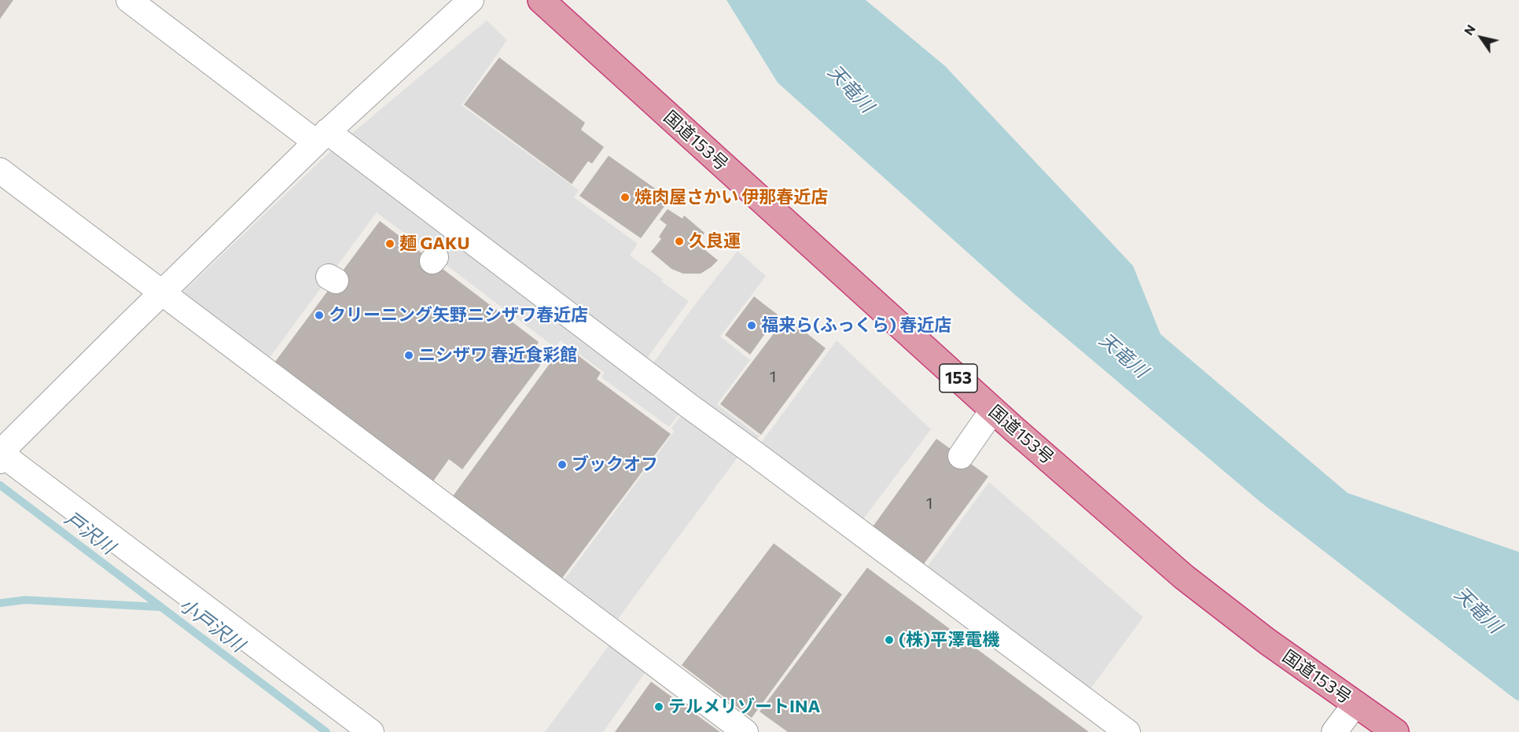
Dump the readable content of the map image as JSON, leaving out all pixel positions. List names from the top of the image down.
{
  "streets": {
    "highway": ["国道153号", "153"]
  },
  "water": ["天竜川", "戸沢川", "小戸沢川"],
  "places": [
    "焼肉屋さかい 伊那春近店",
    "久良運",
    "麺 GAKU",
    "クリーニング矢野ニシザワ春近店",
    "福来ら(ふっくら) 春近店",
    "ニシザワ 春近食彩館",
    "ブックオフ",
    "(株)平澤電機",
    "テルメリゾートINA"
  ],
  "house_numbers": ["1", "1"],
  "north": "top left"
}
